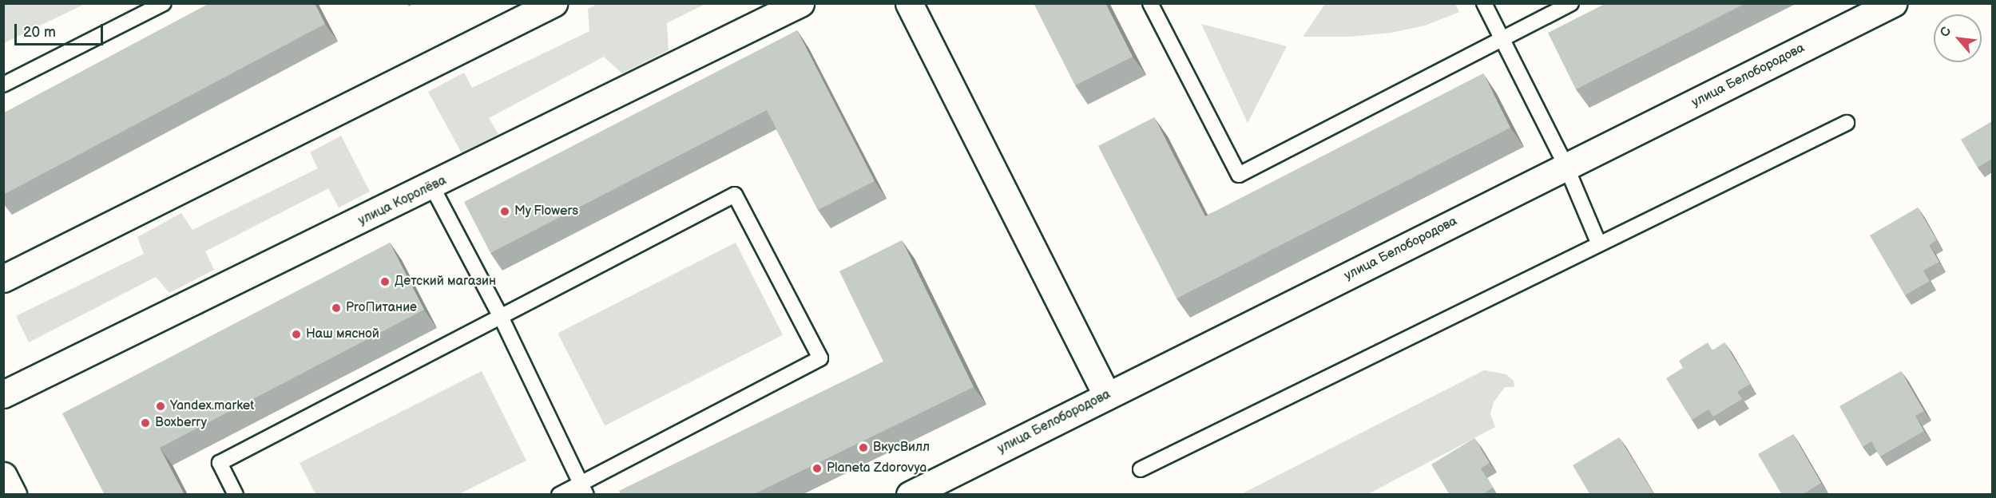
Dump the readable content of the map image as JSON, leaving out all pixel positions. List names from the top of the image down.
{
  "streets": {
    "street": ["улица Белобородова", "улица Королёва"]
  },
  "places": [
    "My Flowers",
    "Детский магазин",
    "ProПитание",
    "Наш мясной",
    "Yandex.market",
    "Boxberry",
    "ВкусВилл",
    "Planeta Zdorovya"
  ],
  "scale_bar": "20 m",
  "north": "top left"
}
